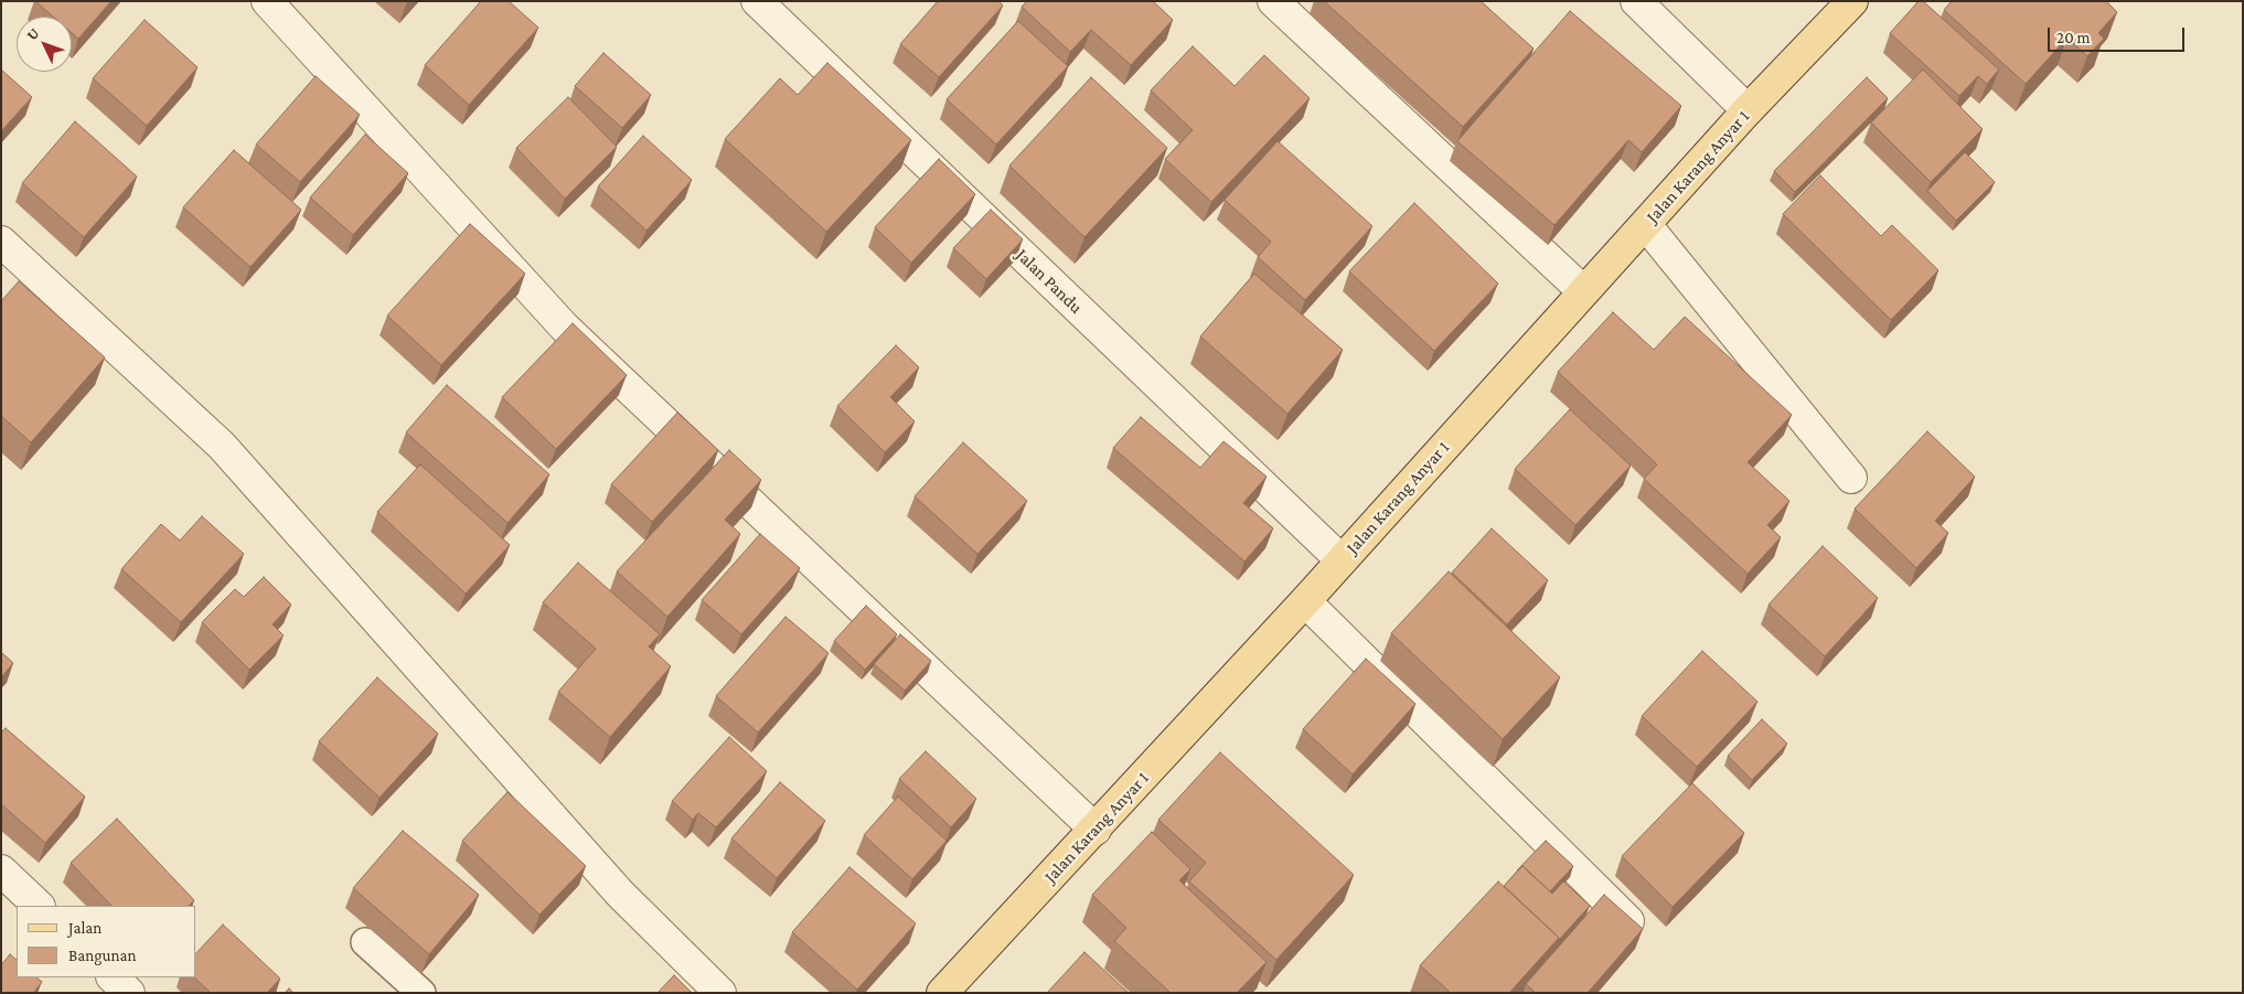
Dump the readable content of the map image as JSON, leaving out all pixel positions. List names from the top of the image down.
{
  "streets": {
    "main road": ["Jalan Karang Anyar 1"],
    "street": ["Jalan Pandu"]
  },
  "crossings": [
    ["Jalan Karang Anyar 1", "Jalan Pandu"]
  ],
  "legend": ["Jalan", "Bangunan"],
  "scale_bar": "20 m",
  "north": "top left"
}
